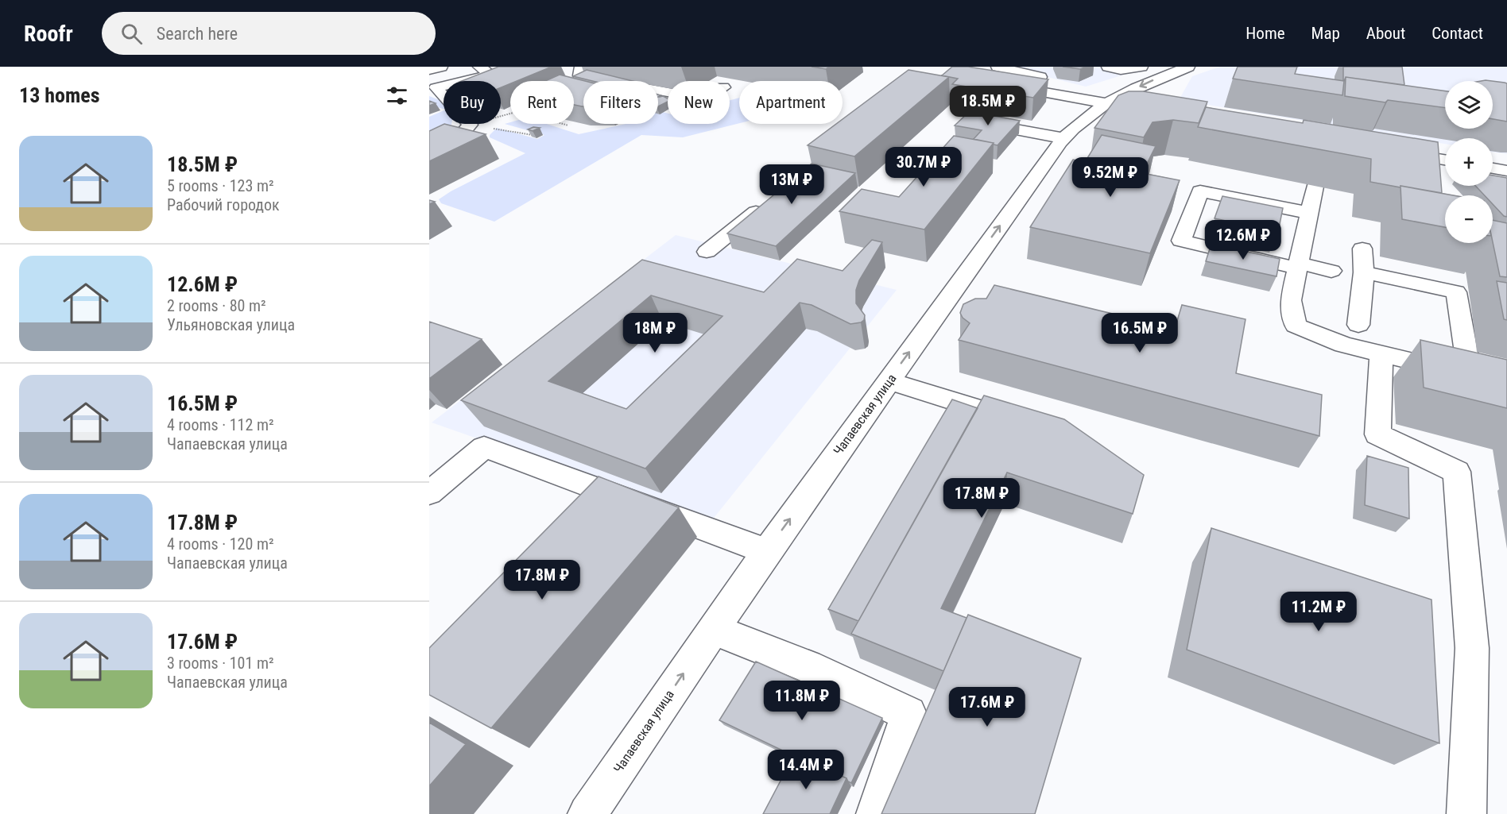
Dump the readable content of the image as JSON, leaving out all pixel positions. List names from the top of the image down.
{
  "streets": {
    "street": ["Чапаевская улица"]
  },
  "one_way": ["Чапаевская улица"],
  "page": {
    "header": "Roofr",
    "search": "Search here",
    "nav": [
      "Home",
      "Map",
      "About",
      "Contact"
    ],
    "heading": "13 homes",
    "map_buttons": ["+", "−"],
    "chip": [
      "Buy",
      "Rent",
      "Filters",
      "New",
      "Apartment"
    ],
    "price": [
      "18.5M ₽",
      "30.7M ₽",
      "9.52M ₽",
      "13M ₽",
      "12.6M ₽",
      "18M ₽",
      "16.5M ₽",
      "17.8M ₽",
      "17.8M ₽",
      "11.2M ₽",
      "11.8M ₽",
      "17.6M ₽",
      "14.4M ₽"
    ],
    "list": [
      {
        "name": "18.5M ₽",
        "note": "5 rooms · 123 m² · Рабочий городок"
      },
      {
        "name": "12.6M ₽",
        "note": "2 rooms · 80 m² · Ульяновская улица"
      },
      {
        "name": "16.5M ₽",
        "note": "4 rooms · 112 m² · Чапаевская улица"
      },
      {
        "name": "17.8M ₽",
        "note": "4 rooms · 120 m² · Чапаевская улица"
      },
      {
        "name": "17.6M ₽",
        "note": "3 rooms · 101 m² · Чапаевская улица"
      }
    ]
  }
}
